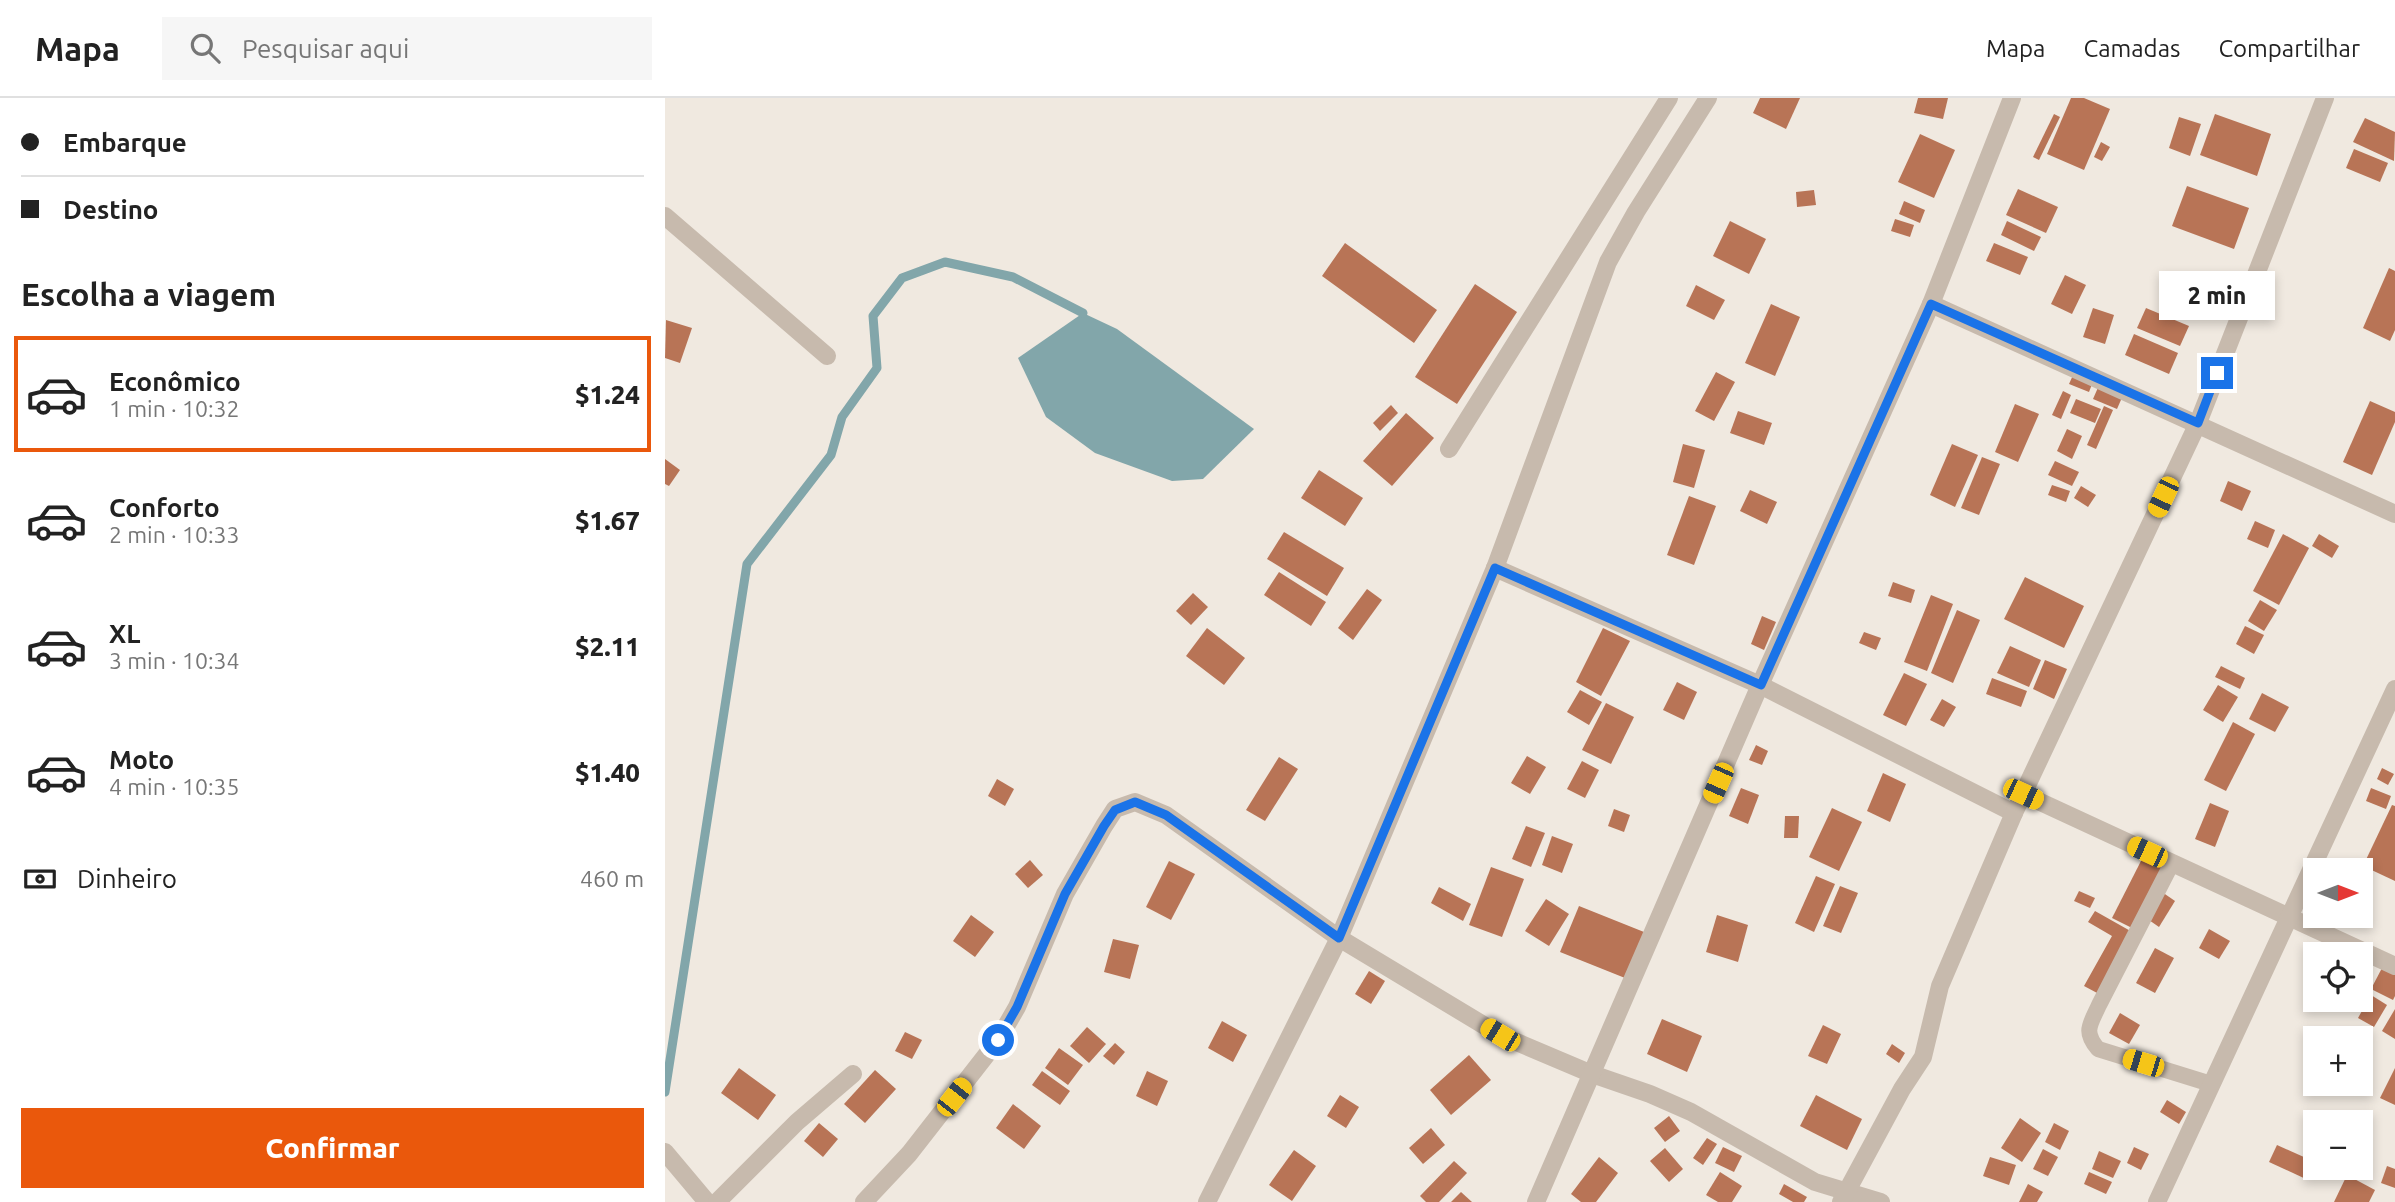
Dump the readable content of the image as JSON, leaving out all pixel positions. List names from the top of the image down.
{
  "north": "right",
  "page": {
    "header": "Mapa",
    "search": "Pesquisar aqui",
    "nav": ["Mapa", "Camadas", "Compartilhar"],
    "banner": ["Embarque", "Destino"],
    "heading": "Escolha a viagem",
    "bubble": "2 min",
    "list": [
      {
        "name": "Econômico",
        "note": "1 min · 10:32",
        "value": "$1.24"
      },
      {
        "name": "Conforto",
        "note": "2 min · 10:33",
        "value": "$1.67"
      },
      {
        "name": "XL",
        "note": "3 min · 10:34",
        "value": "$2.11"
      },
      {
        "name": "Moto",
        "note": "4 min · 10:35",
        "value": "$1.40"
      }
    ],
    "pay": ["Dinheiro", "460 m"],
    "map_buttons": ["+", "−"],
    "buttons": "Confirmar"
  }
}
